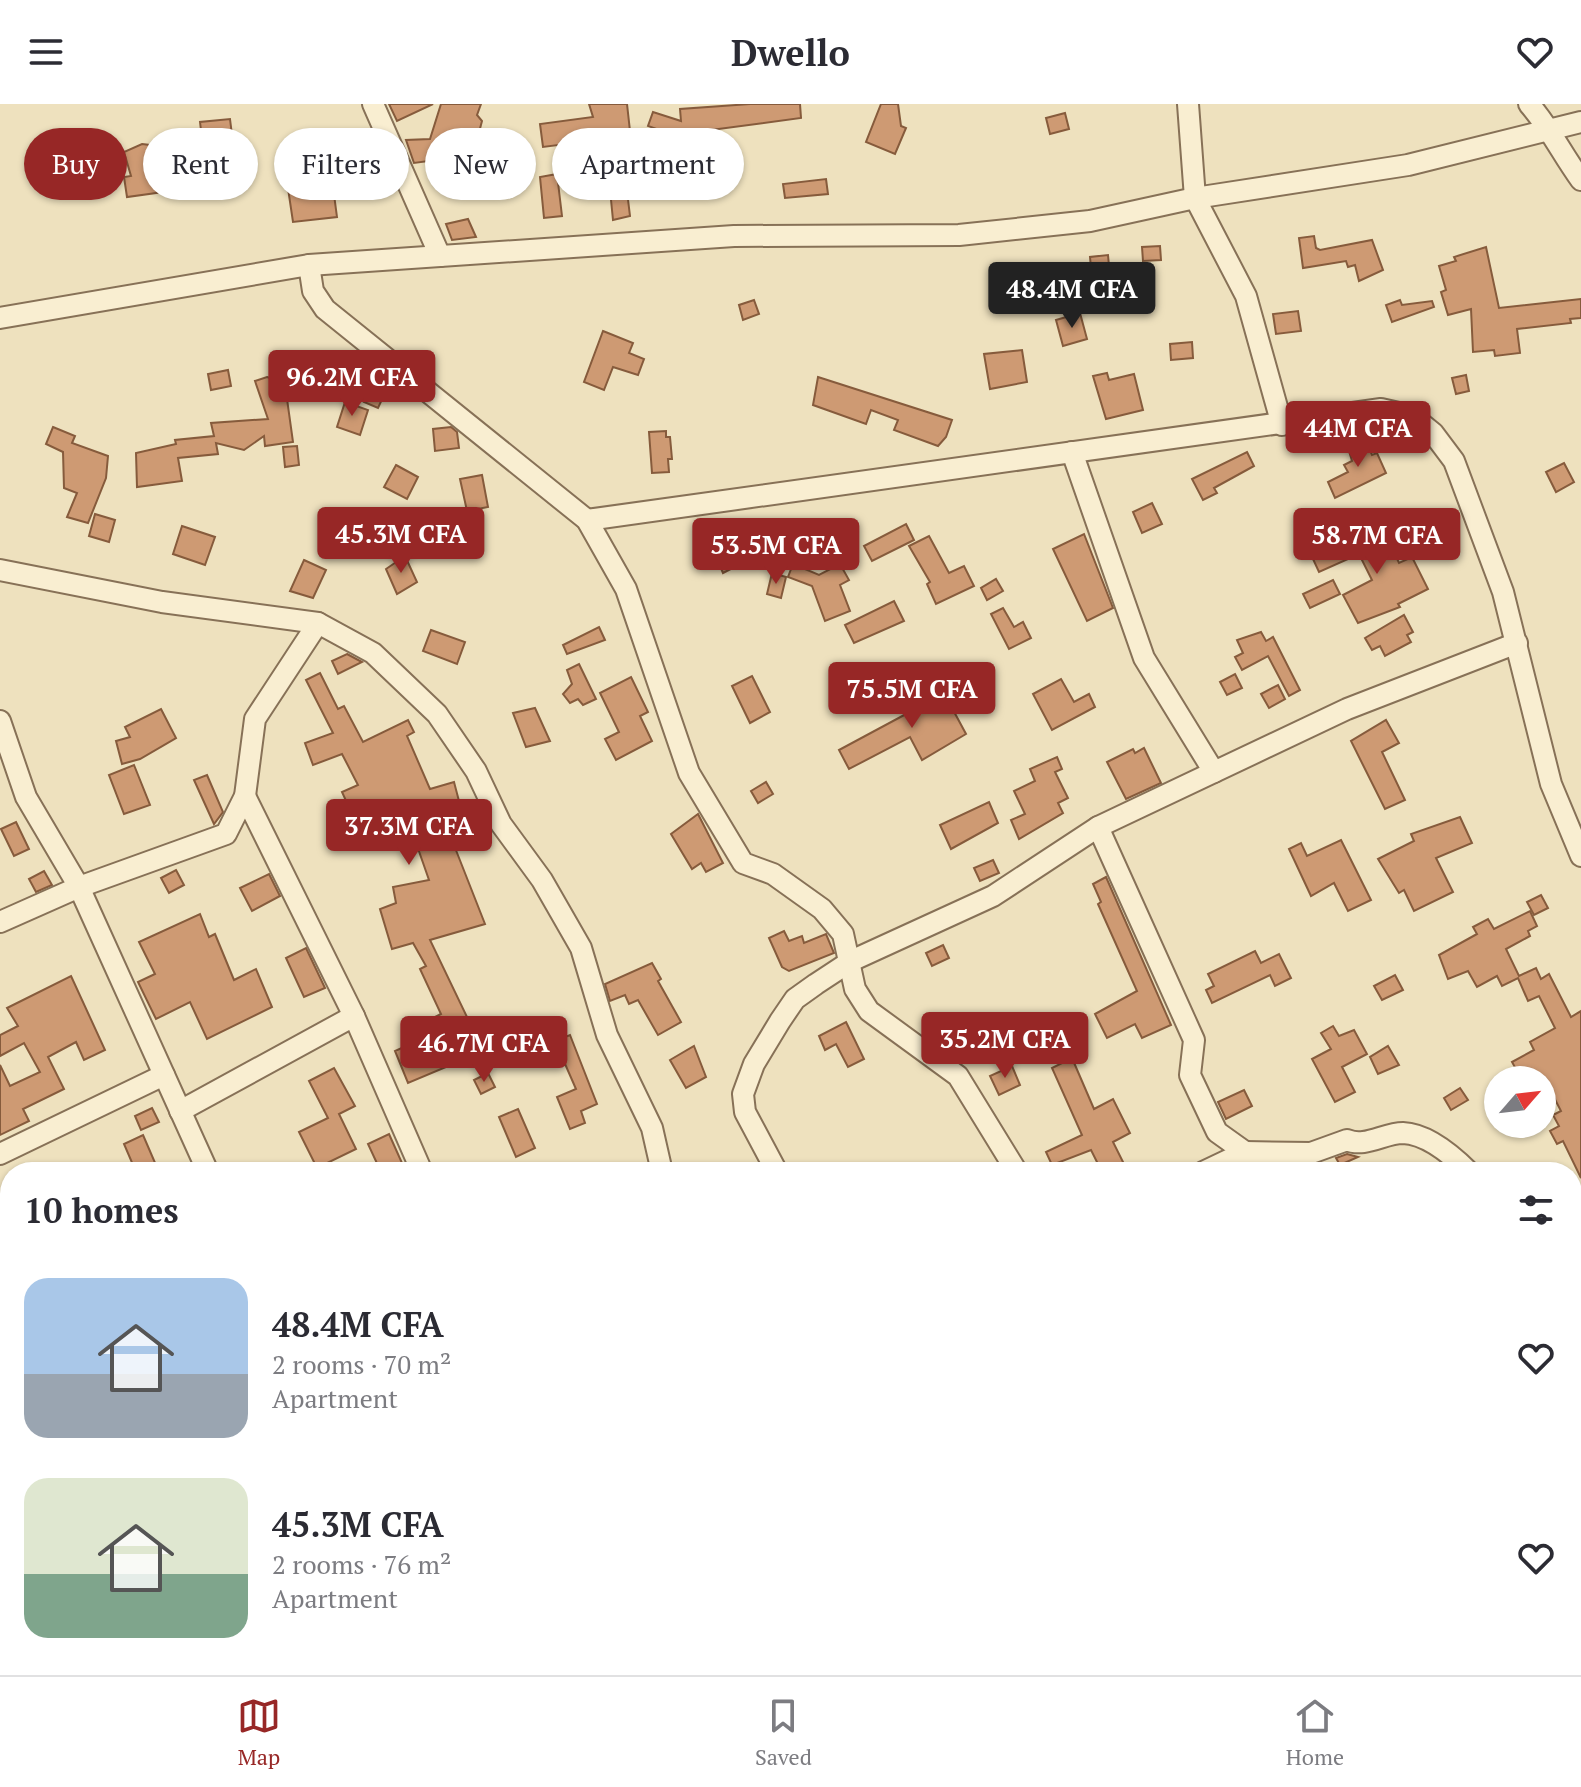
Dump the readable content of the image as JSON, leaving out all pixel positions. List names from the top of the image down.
{
  "north": "top right",
  "page": {
    "header": "Dwello",
    "chip": [
      "Buy",
      "Rent",
      "Filters",
      "New",
      "Apartment"
    ],
    "price": [
      "48.4M CFA",
      "96.2M CFA",
      "44M CFA",
      "45.3M CFA",
      "58.7M CFA",
      "53.5M CFA",
      "75.5M CFA",
      "37.3M CFA",
      "35.2M CFA",
      "46.7M CFA"
    ],
    "heading": "10 homes",
    "list": [
      {
        "name": "48.4M CFA",
        "note": "2 rooms · 70 m² · Apartment"
      },
      {
        "name": "45.3M CFA",
        "note": "2 rooms · 76 m² · Apartment"
      }
    ],
    "tabs": ["Map", "Saved", "Home"]
  }
}
